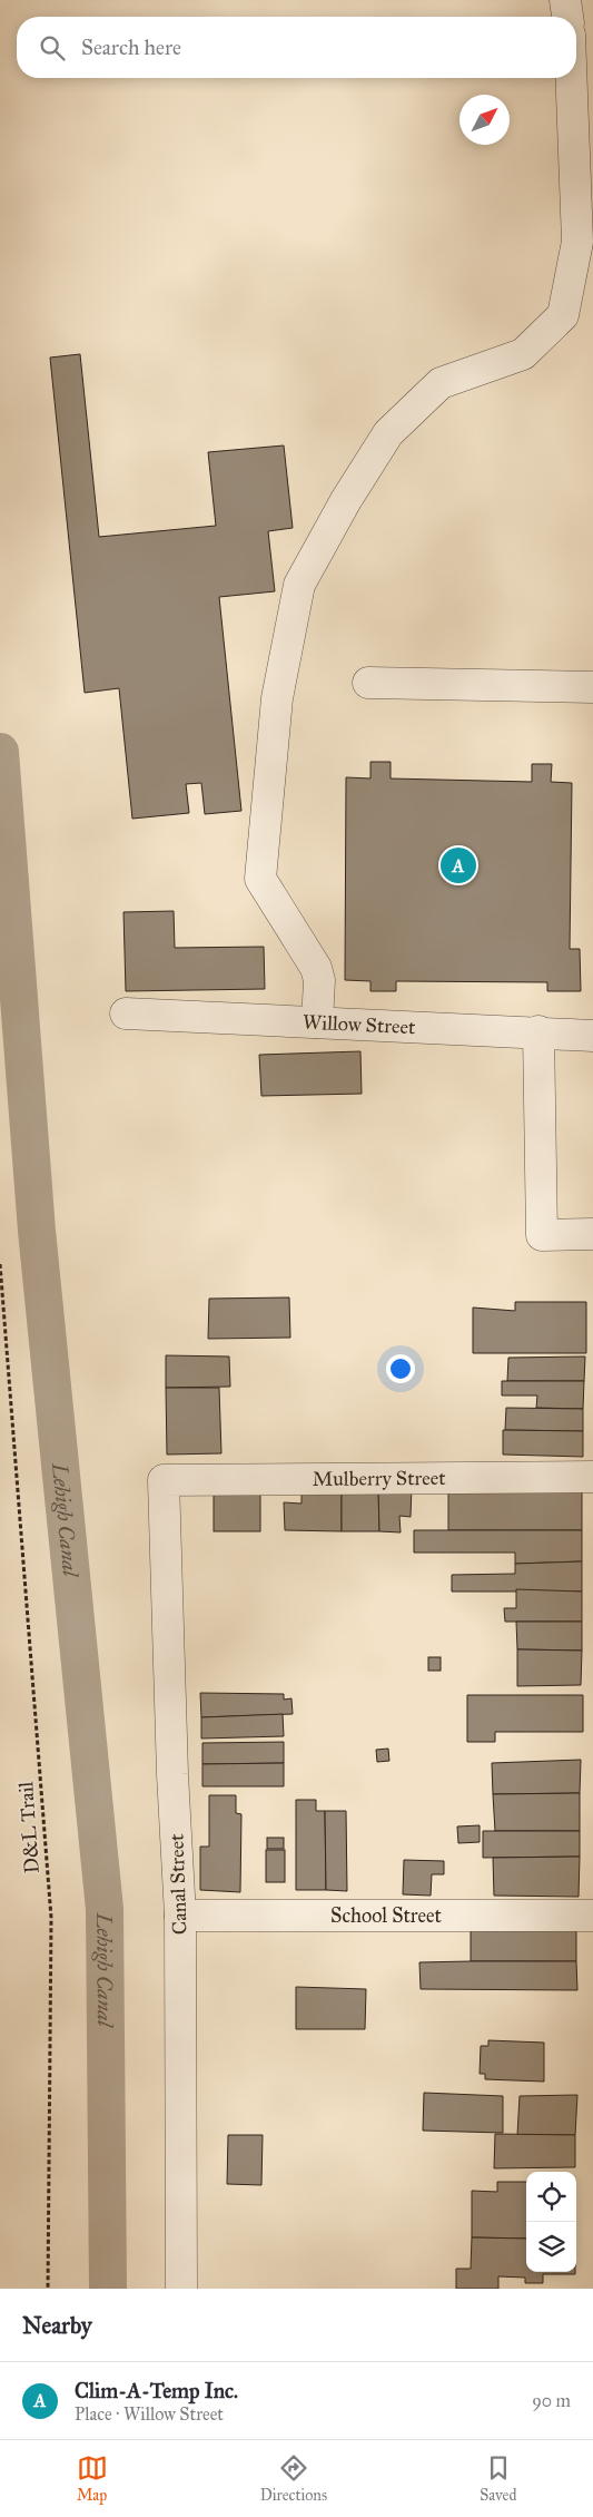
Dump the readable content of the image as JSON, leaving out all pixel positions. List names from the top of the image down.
{
  "streets": {
    "street": [
      "Willow Street",
      "Mulberry Street",
      "Canal Street",
      "School Street"
    ],
    "path": ["D&L Trail"]
  },
  "crossings": [
    ["Mulberry Street", "Canal Street"],
    ["Canal Street", "School Street"]
  ],
  "water": ["Lehigh Canal"],
  "north": "top right",
  "page": {
    "search": "Search here",
    "pins": "A",
    "heading": "Nearby",
    "list": [
      {
        "mark": "A",
        "name": "Clim-A-Temp Inc.",
        "note": "Place · Willow Street",
        "value": "90 m"
      }
    ],
    "nav": ["Map", "Directions", "Saved"]
  }
}
